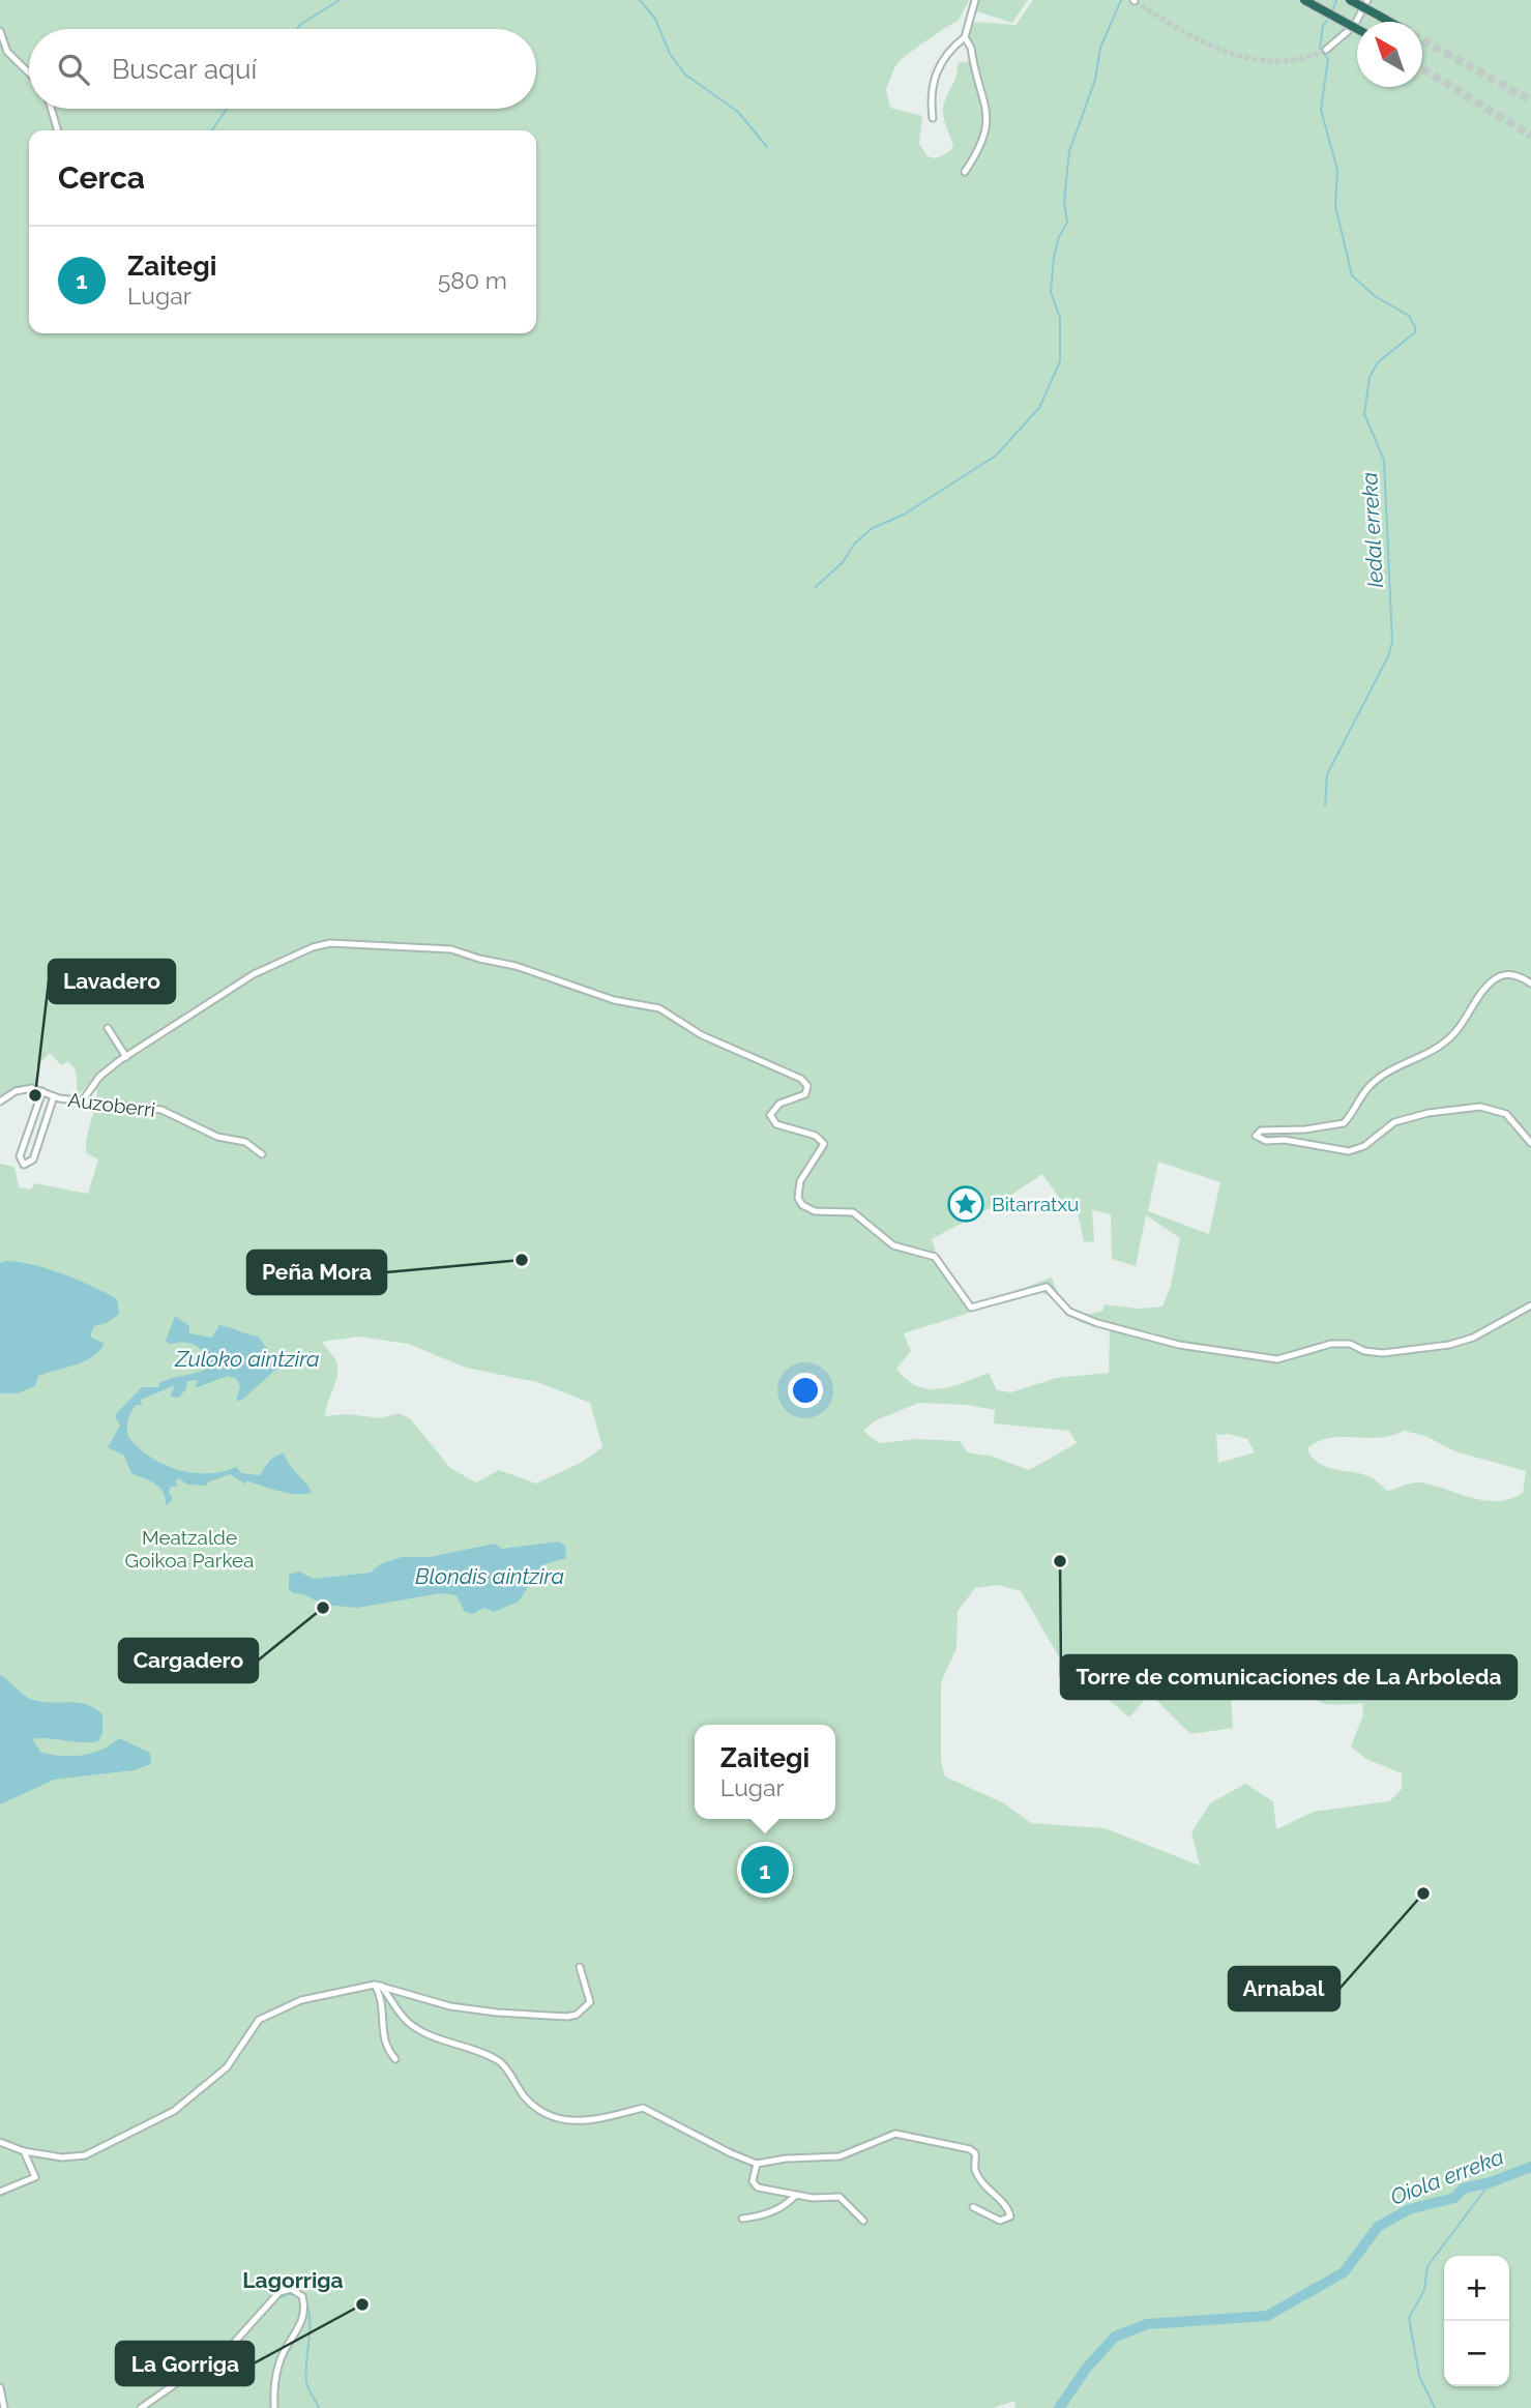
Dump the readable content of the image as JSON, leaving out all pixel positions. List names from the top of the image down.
{
  "streets": {
    "street": ["Auzoberri"]
  },
  "districts": ["Lagorriga"],
  "water": [
    "Iedal erreka",
    "Zuloko aintzira",
    "Blondis aintzira",
    "Oiola erreka"
  ],
  "parks": ["Meatzalde Goikoa Parkea"],
  "places": {
    "other": [
      "Lavadero",
      "Peña Mora",
      "Torre de comunicaciones de La Arboleda",
      "Cargadero",
      "Arnabal",
      "La Gorriga"
    ],
    "place": ["Bitarratxu"]
  },
  "north": "top left",
  "page": {
    "search": "Buscar aquí",
    "heading": "Cerca",
    "list": [
      {
        "mark": "1",
        "name": "Zaitegi",
        "note": "Lugar",
        "value": "580 m"
      }
    ],
    "popup": ["Zaitegi", "Lugar"],
    "pins": "1",
    "map_buttons": ["+", "−"]
  }
}
